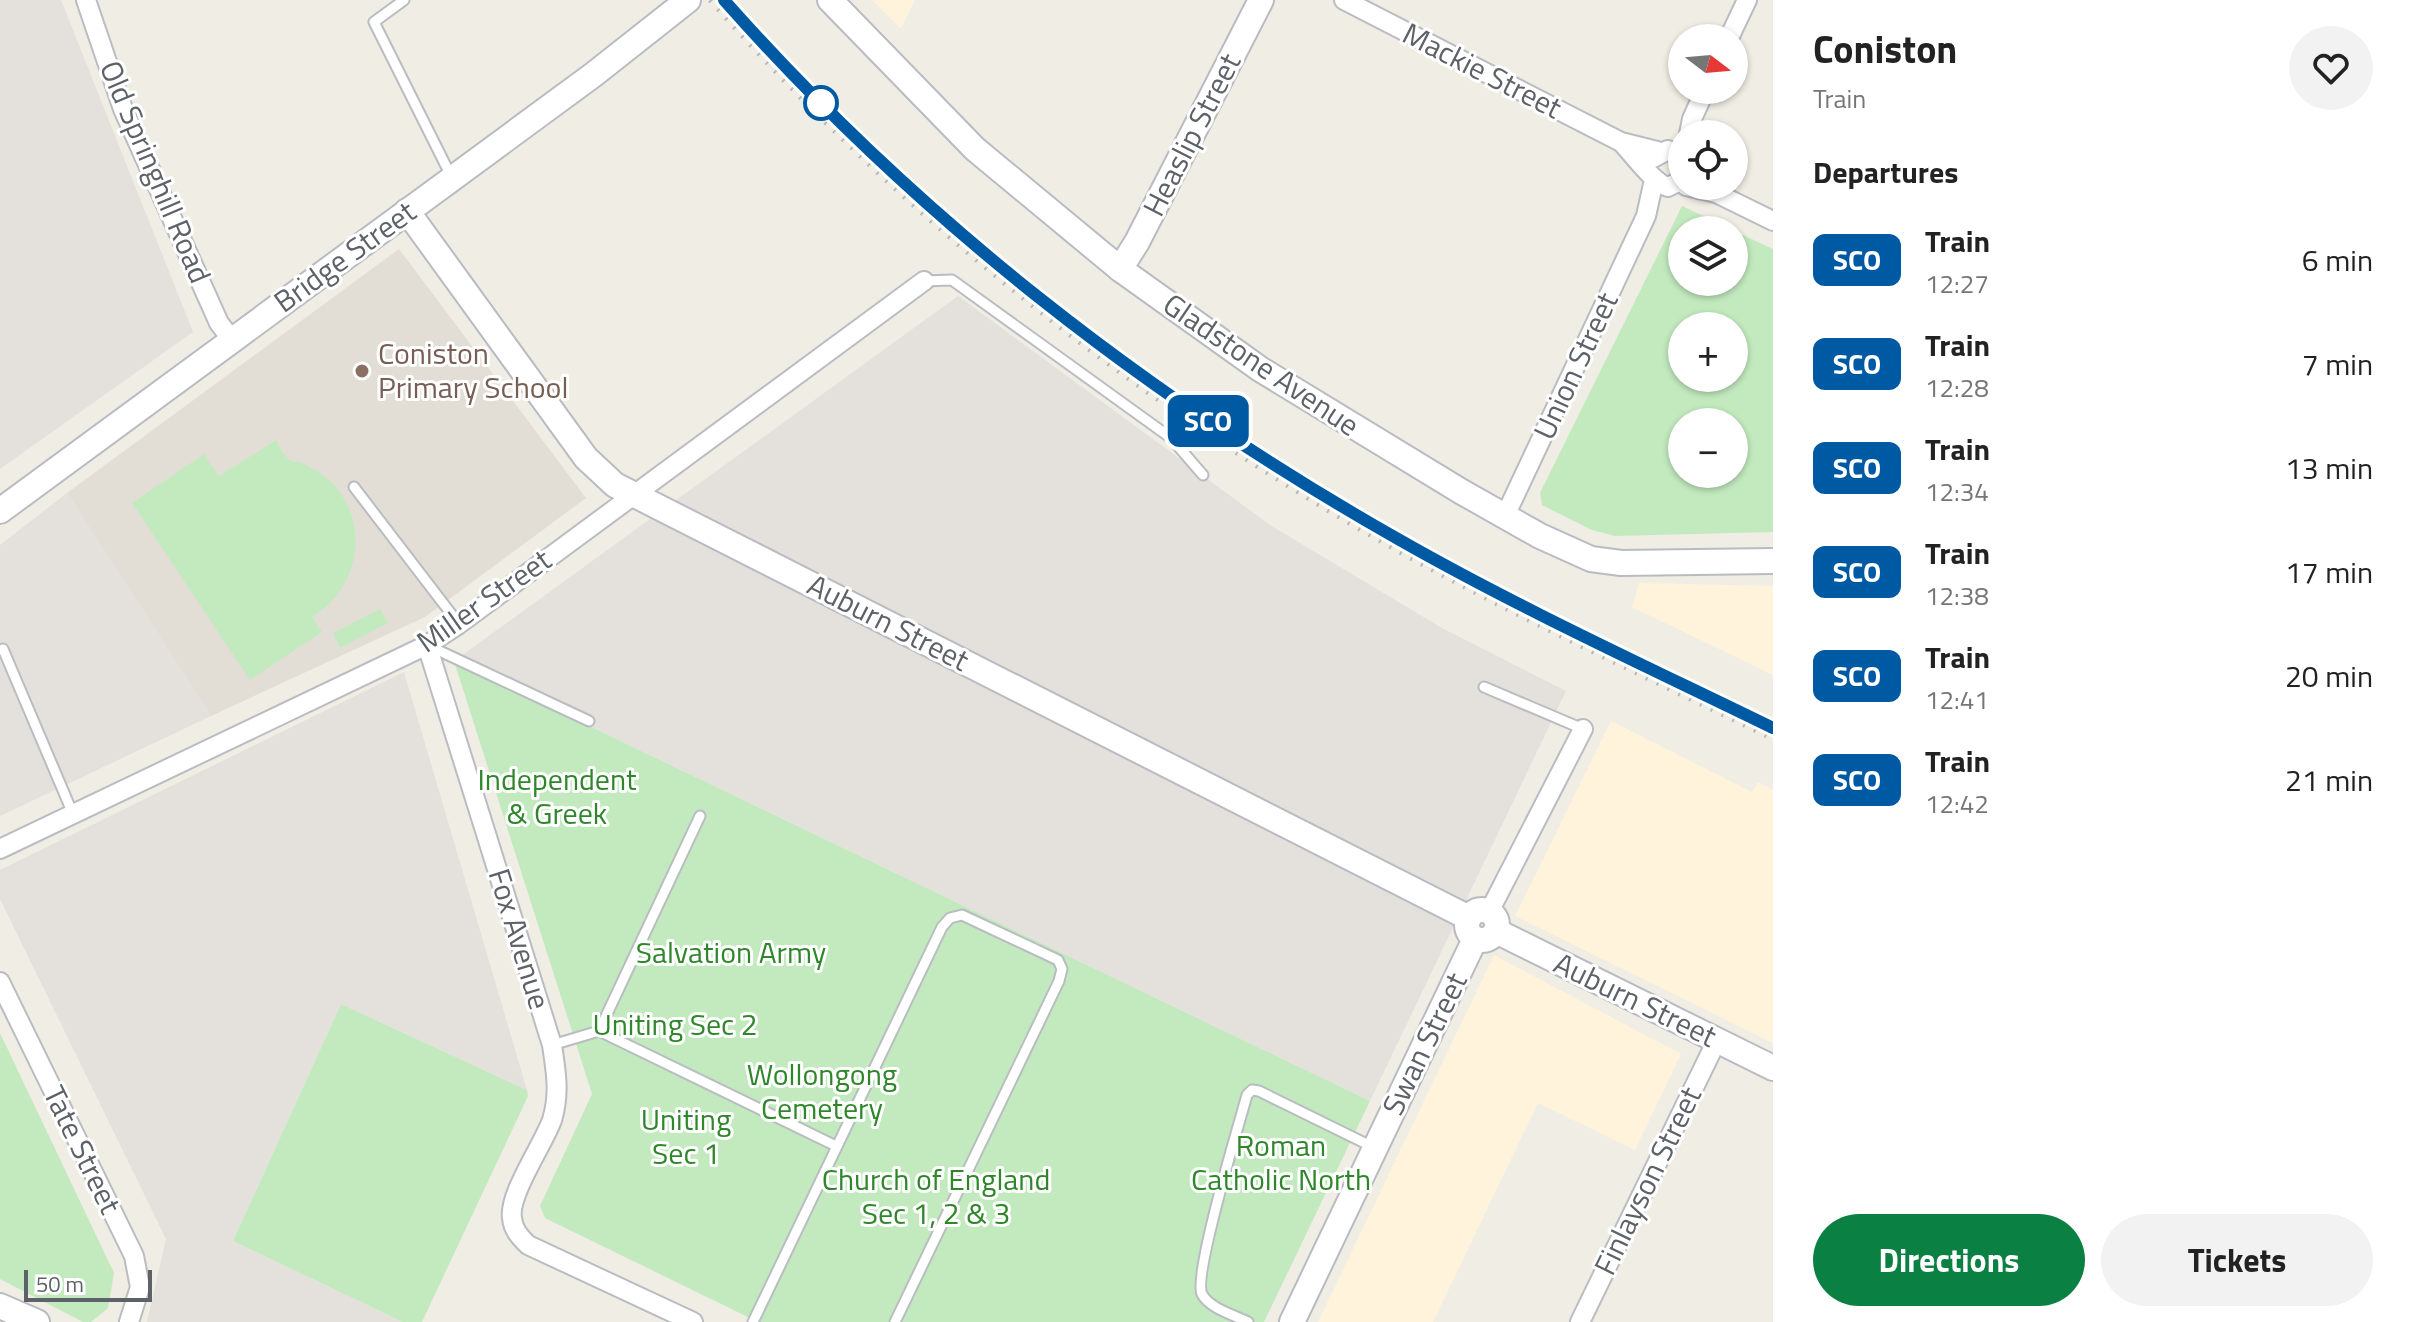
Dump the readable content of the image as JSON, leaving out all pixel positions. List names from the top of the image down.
{
  "streets": {
    "street": [
      "Mackie Street",
      "Heaslip Street",
      "Old Springhill Road",
      "Bridge Street",
      "Gladstone Avenue",
      "Union Street",
      "Miller Street",
      "Auburn Street",
      "Fox Avenue",
      "Swan Street",
      "Tate Street",
      "Finlayson Street"
    ]
  },
  "crossings": [
    ["Heaslip Street", "Gladstone Avenue"],
    ["Old Springhill Road", "Bridge Street"],
    ["Bridge Street", "Auburn Street"],
    ["Gladstone Avenue", "Union Street"],
    ["Miller Street", "Auburn Street"],
    ["Miller Street", "Fox Avenue"],
    ["Auburn Street", "Swan Street"],
    ["Auburn Street", "Finlayson Street"]
  ],
  "parks": [
    "Independent & Greek",
    "Salvation Army",
    "Uniting Sec 2",
    "Wollongong Cemetery",
    "Uniting Sec 1",
    "Roman Catholic North",
    "Church of England Sec 1, 2 & 3"
  ],
  "places": ["Coniston Primary School"],
  "scale_bar": "50 m",
  "north": "right",
  "page": {
    "on_map": "SCO",
    "heading": [
      ["Coniston", "Train"],
      "Departures"
    ],
    "map_buttons": ["+", "−"],
    "list": [
      {
        "mark": "SCO",
        "name": "Train",
        "note": "12:27",
        "value": "6 min"
      },
      {
        "mark": "SCO",
        "name": "Train",
        "note": "12:28",
        "value": "7 min"
      },
      {
        "mark": "SCO",
        "name": "Train",
        "note": "12:34",
        "value": "13 min"
      },
      {
        "mark": "SCO",
        "name": "Train",
        "note": "12:38",
        "value": "17 min"
      },
      {
        "mark": "SCO",
        "name": "Train",
        "note": "12:41",
        "value": "20 min"
      },
      {
        "mark": "SCO",
        "name": "Train",
        "note": "12:42",
        "value": "21 min"
      }
    ],
    "buttons": ["Directions", "Tickets"],
    "scale": "50 m"
  }
}
